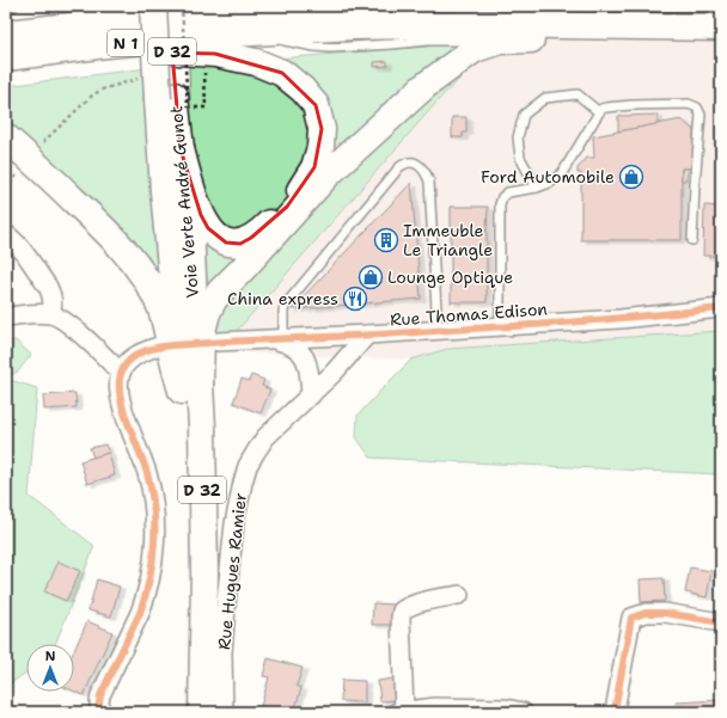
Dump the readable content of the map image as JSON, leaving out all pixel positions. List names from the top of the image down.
{
  "streets": {
    "main road": ["N 1", "D 32", "Voie Verte André Gunot"],
    "street": ["Rue Thomas Edison", "Rue Hugues Ramier"]
  },
  "crossings": [
    ["N 1", "Voie Verte André Gunot"],
    ["Rue Thomas Edison", "Rue Hugues Ramier"]
  ],
  "places": {
    "shop": ["Ford Automobile", "Lounge Optique"],
    "building": ["Immeuble Le Triangle"],
    "restaurant": ["China express"]
  },
  "north": "top"
}
